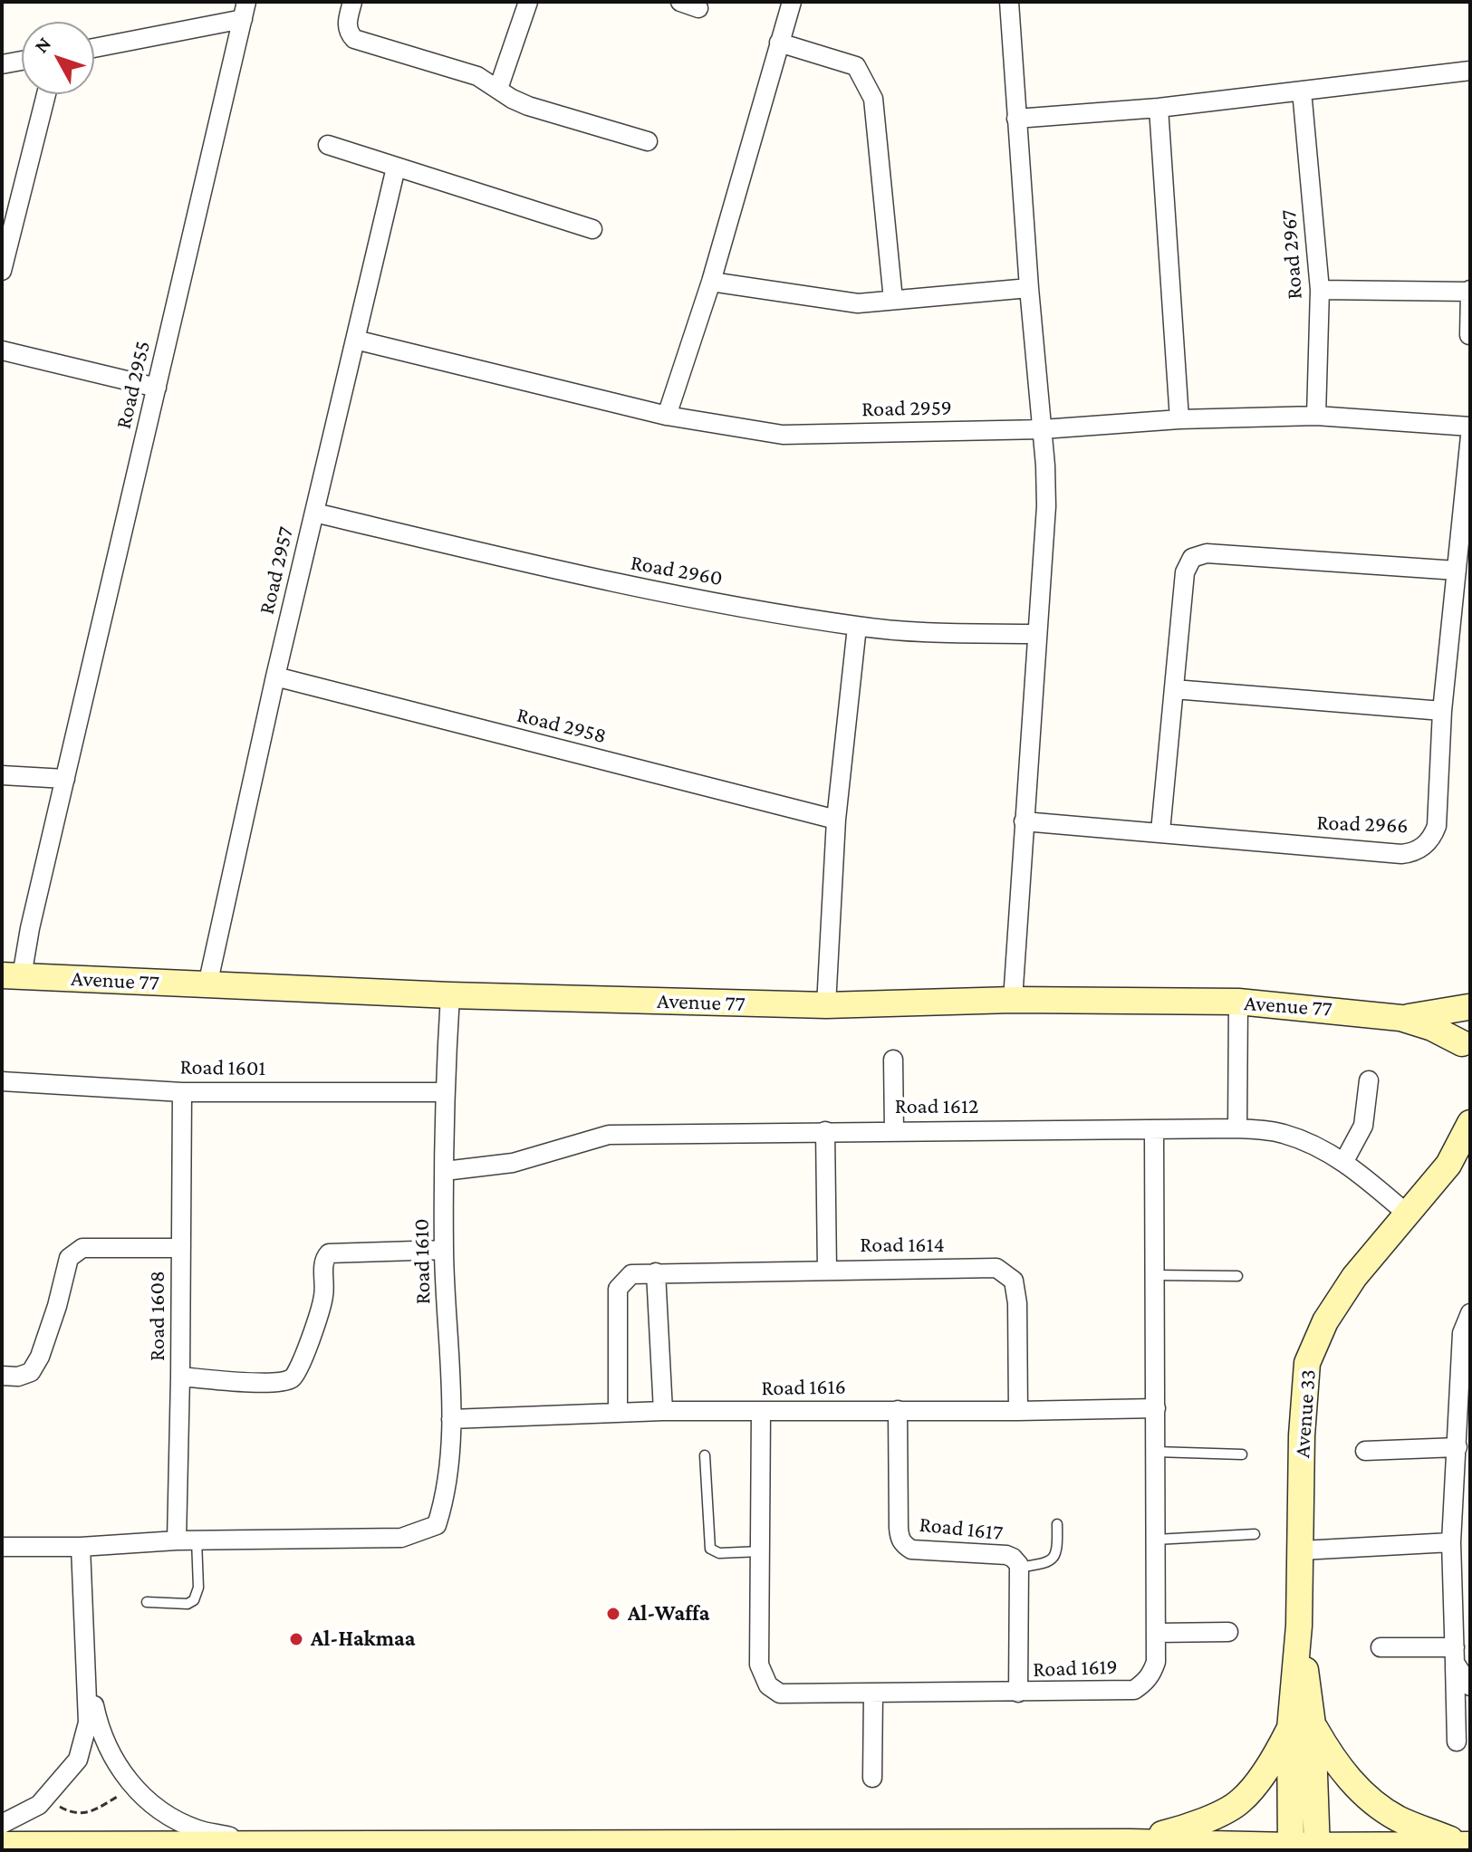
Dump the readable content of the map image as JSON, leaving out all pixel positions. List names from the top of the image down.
{
  "streets": {
    "street": [
      "Road 2967",
      "Road 2955",
      "Road 2959",
      "Road 2957",
      "Road 2960",
      "Road 2958",
      "Road 2966",
      "Avenue 77",
      "Road 1601",
      "Road 1612",
      "Road 1614",
      "Road 1610",
      "Road 1608",
      "Road 1616",
      "Avenue 33",
      "Road 1617",
      "Road 1619"
    ]
  },
  "crossings": [
    ["Road 2967", "Road 2959"],
    ["Road 2955", "Avenue 77"],
    ["Road 2959", "Road 2957"],
    ["Road 2957", "Road 2960"],
    ["Road 2957", "Road 2958"],
    ["Road 2957", "Avenue 77"],
    ["Avenue 77", "Road 1610"],
    ["Road 1601", "Road 1610"],
    ["Road 1601", "Road 1608"],
    ["Road 1612", "Road 1610"],
    ["Road 1612", "Avenue 33"],
    ["Road 1612", "Road 1619"],
    ["Road 1614", "Road 1616"],
    ["Road 1610", "Road 1616"],
    ["Road 1616", "Road 1617"],
    ["Road 1616", "Road 1619"],
    ["Road 1617", "Road 1619"]
  ],
  "places": ["Al-Waffa", "Al-Hakmaa"],
  "north": "top left"
}
